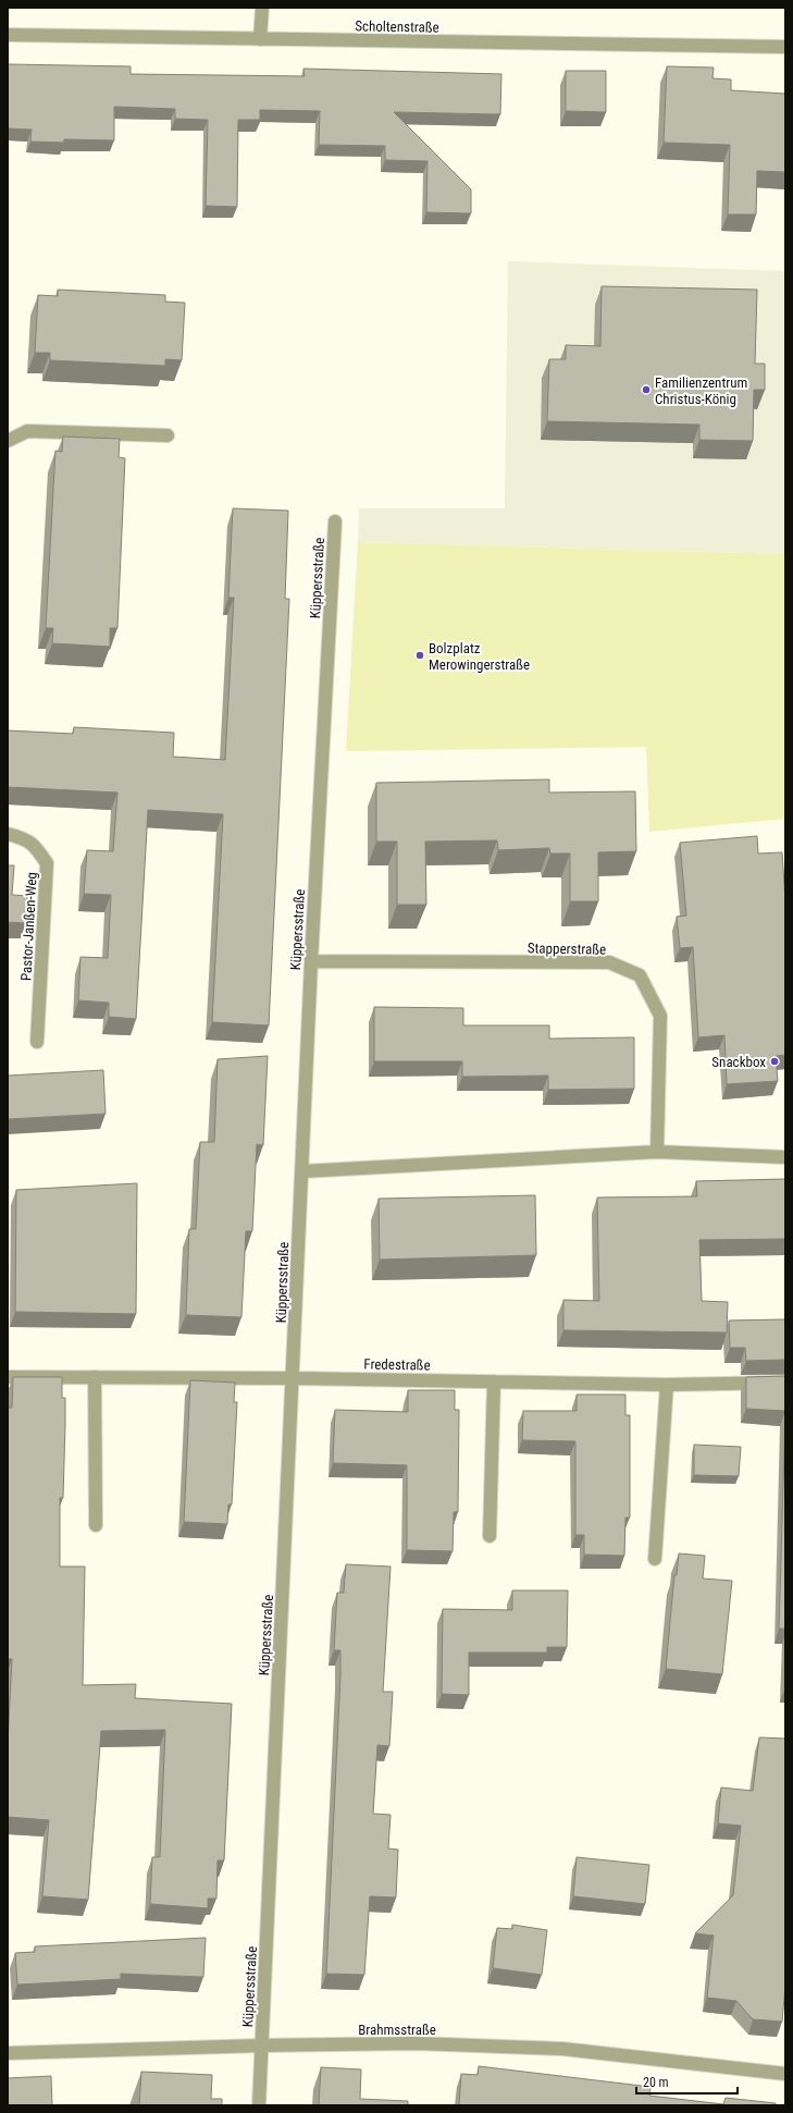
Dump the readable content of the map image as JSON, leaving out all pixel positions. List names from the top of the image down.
{
  "streets": {
    "street": [
      "Scholtenstraße",
      "Küppersstraße",
      "Pastor-Janßen-Weg",
      "Stapperstraße",
      "Fredestraße",
      "Brahmsstraße"
    ]
  },
  "crossings": [
    ["Küppersstraße", "Stapperstraße"],
    ["Küppersstraße", "Fredestraße"],
    ["Küppersstraße", "Brahmsstraße"]
  ],
  "places": ["Familienzentrum Christus-König", "Bolzplatz Merowingerstraße", "Snackbox"],
  "scale_bar": "20 m"
}
